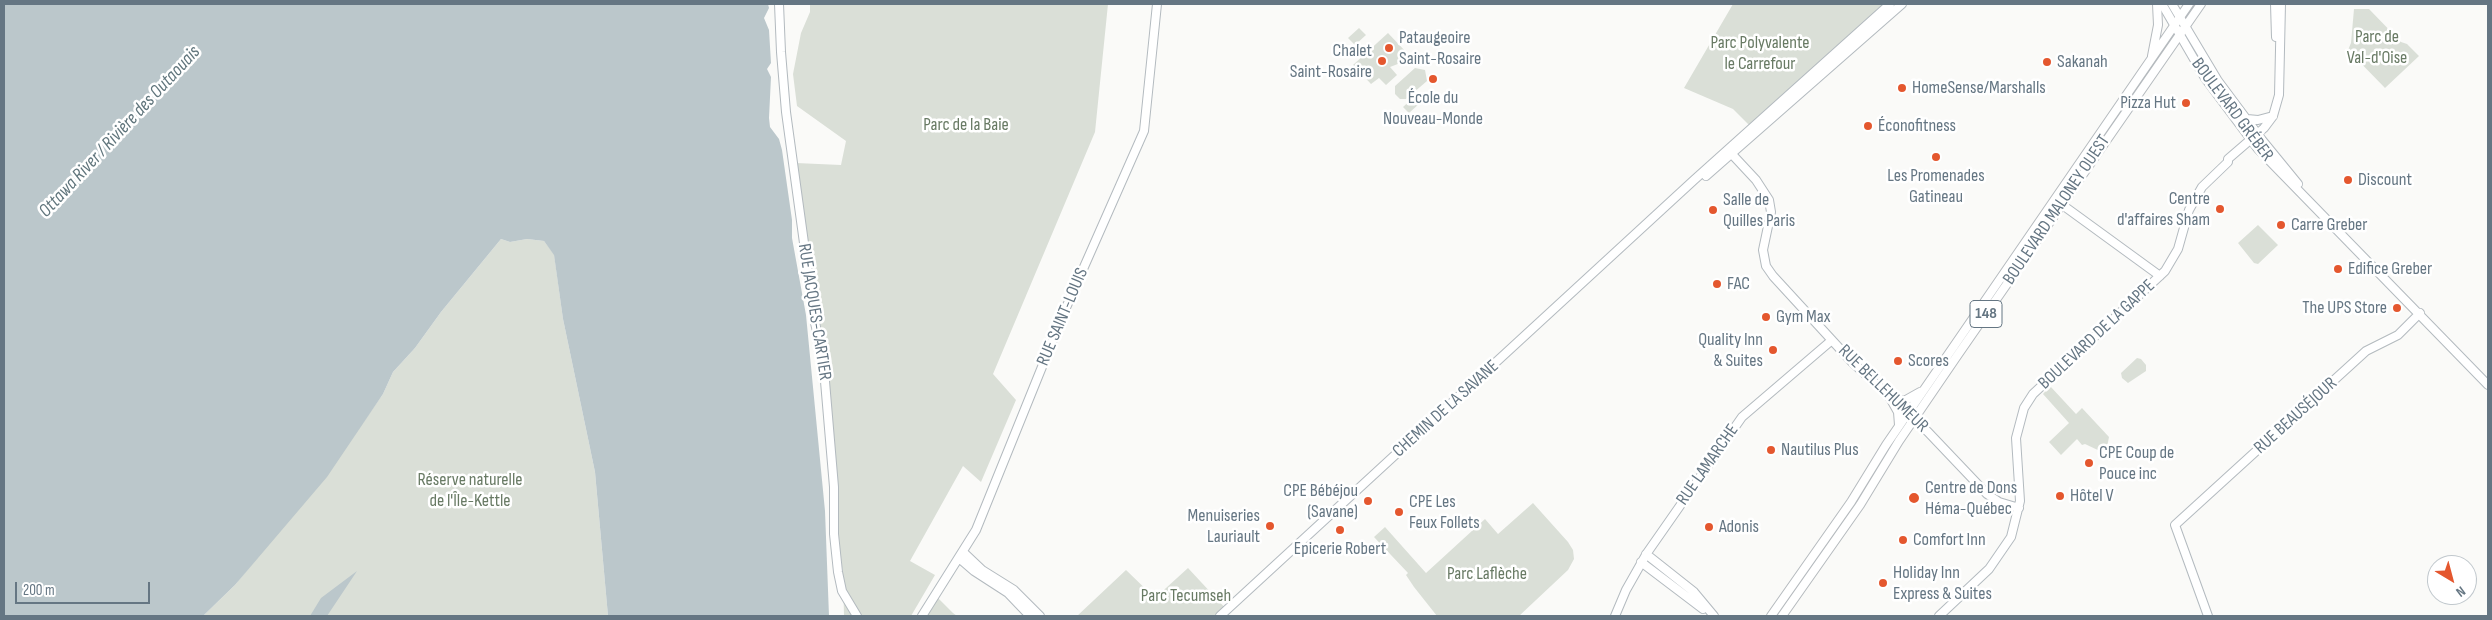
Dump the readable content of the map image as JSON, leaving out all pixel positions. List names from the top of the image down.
{
  "streets": {
    "street": [
      "BOULEVARD GRÉBER",
      "BOULEVARD MALONEY OUEST",
      "RUE JACQUES-CARTIER",
      "148",
      "RUE SAINT-LOUIS",
      "BOULEVARD DE LA GAPPE",
      "RUE BELLEHUMEUR",
      "CHEMIN DE LA SAVANE",
      "RUE BEAUSÉJOUR",
      "RUE LAMARCHE"
    ]
  },
  "crossings": [
    ["BOULEVARD GRÉBER", "BOULEVARD MALONEY OUEST"],
    ["BOULEVARD GRÉBER", "BOULEVARD DE LA GAPPE"],
    ["BOULEVARD GRÉBER", "RUE BEAUSÉJOUR"],
    ["BOULEVARD MALONEY OUEST", "RUE BELLEHUMEUR"],
    ["BOULEVARD DE LA GAPPE", "RUE BELLEHUMEUR"],
    ["RUE BELLEHUMEUR", "CHEMIN DE LA SAVANE"],
    ["RUE BELLEHUMEUR", "RUE LAMARCHE"]
  ],
  "water": ["Ottawa River / Rivière des Outaouais"],
  "parks": [
    "Parc de Val-d'Oise",
    "Parc Polyvalente le Carrefour",
    "Parc de la Baie",
    "Réserve naturelle de l'Île-Kettle",
    "Parc Laflèche",
    "Parc Tecumseh"
  ],
  "places": [
    "Pataugeoire Saint-Rosaire",
    "Chalet Saint-Rosaire",
    "Sakanah",
    "École du Nouveau-Monde",
    "HomeSense/Marshalls",
    "Pizza Hut",
    "Éconofitness",
    "Les Promenades Gatineau",
    "Discount",
    "Centre d'affaires Sham",
    "Salle de Quilles Paris",
    "Carre Greber",
    "Edifice Greber",
    "FAC",
    "The UPS Store",
    "Gym Max",
    "Quality Inn & Suites",
    "Scores",
    "Nautilus Plus",
    "CPE Coup de Pouce inc",
    "Hôtel V",
    "Centre de Dons Héma-Québec",
    "CPE Bébéjou (Savane)",
    "CPE Les Feux Follets",
    "Menuiseries Lauriault",
    "Adonis",
    "Epicerie Robert",
    "Comfort Inn",
    "Holiday Inn Express & Suites"
  ],
  "scale_bar": "200 m",
  "north": "bottom right"
}
